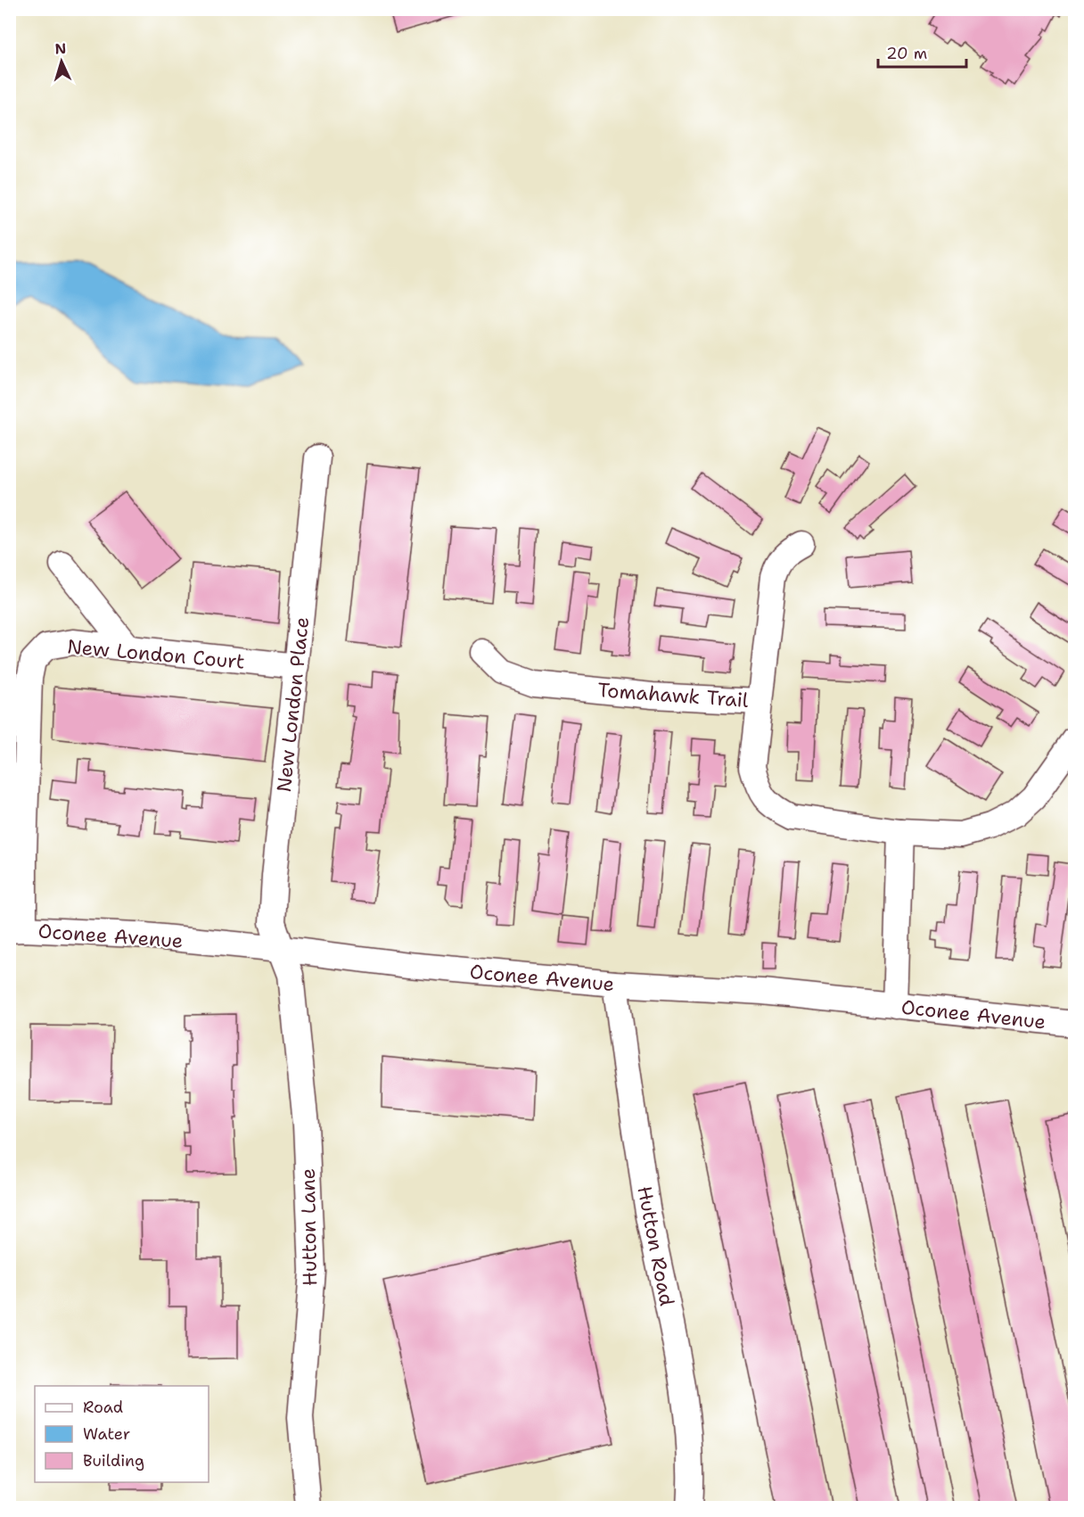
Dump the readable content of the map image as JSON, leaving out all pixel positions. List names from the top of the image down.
{
  "streets": {
    "street": [
      "New London Court",
      "Tomahawk Trail",
      "New London Place",
      "Oconee Avenue",
      "Hutton Lane",
      "Hutton Road"
    ]
  },
  "crossings": [
    ["New London Court", "New London Place"],
    ["New London Court", "Oconee Avenue"],
    ["New London Place", "Oconee Avenue"],
    ["New London Place", "Hutton Lane"],
    ["Oconee Avenue", "Hutton Lane"],
    ["Oconee Avenue", "Hutton Road"]
  ],
  "legend": ["Road", "Water", "Building"],
  "scale_bar": "20 m",
  "north": "top"
}
